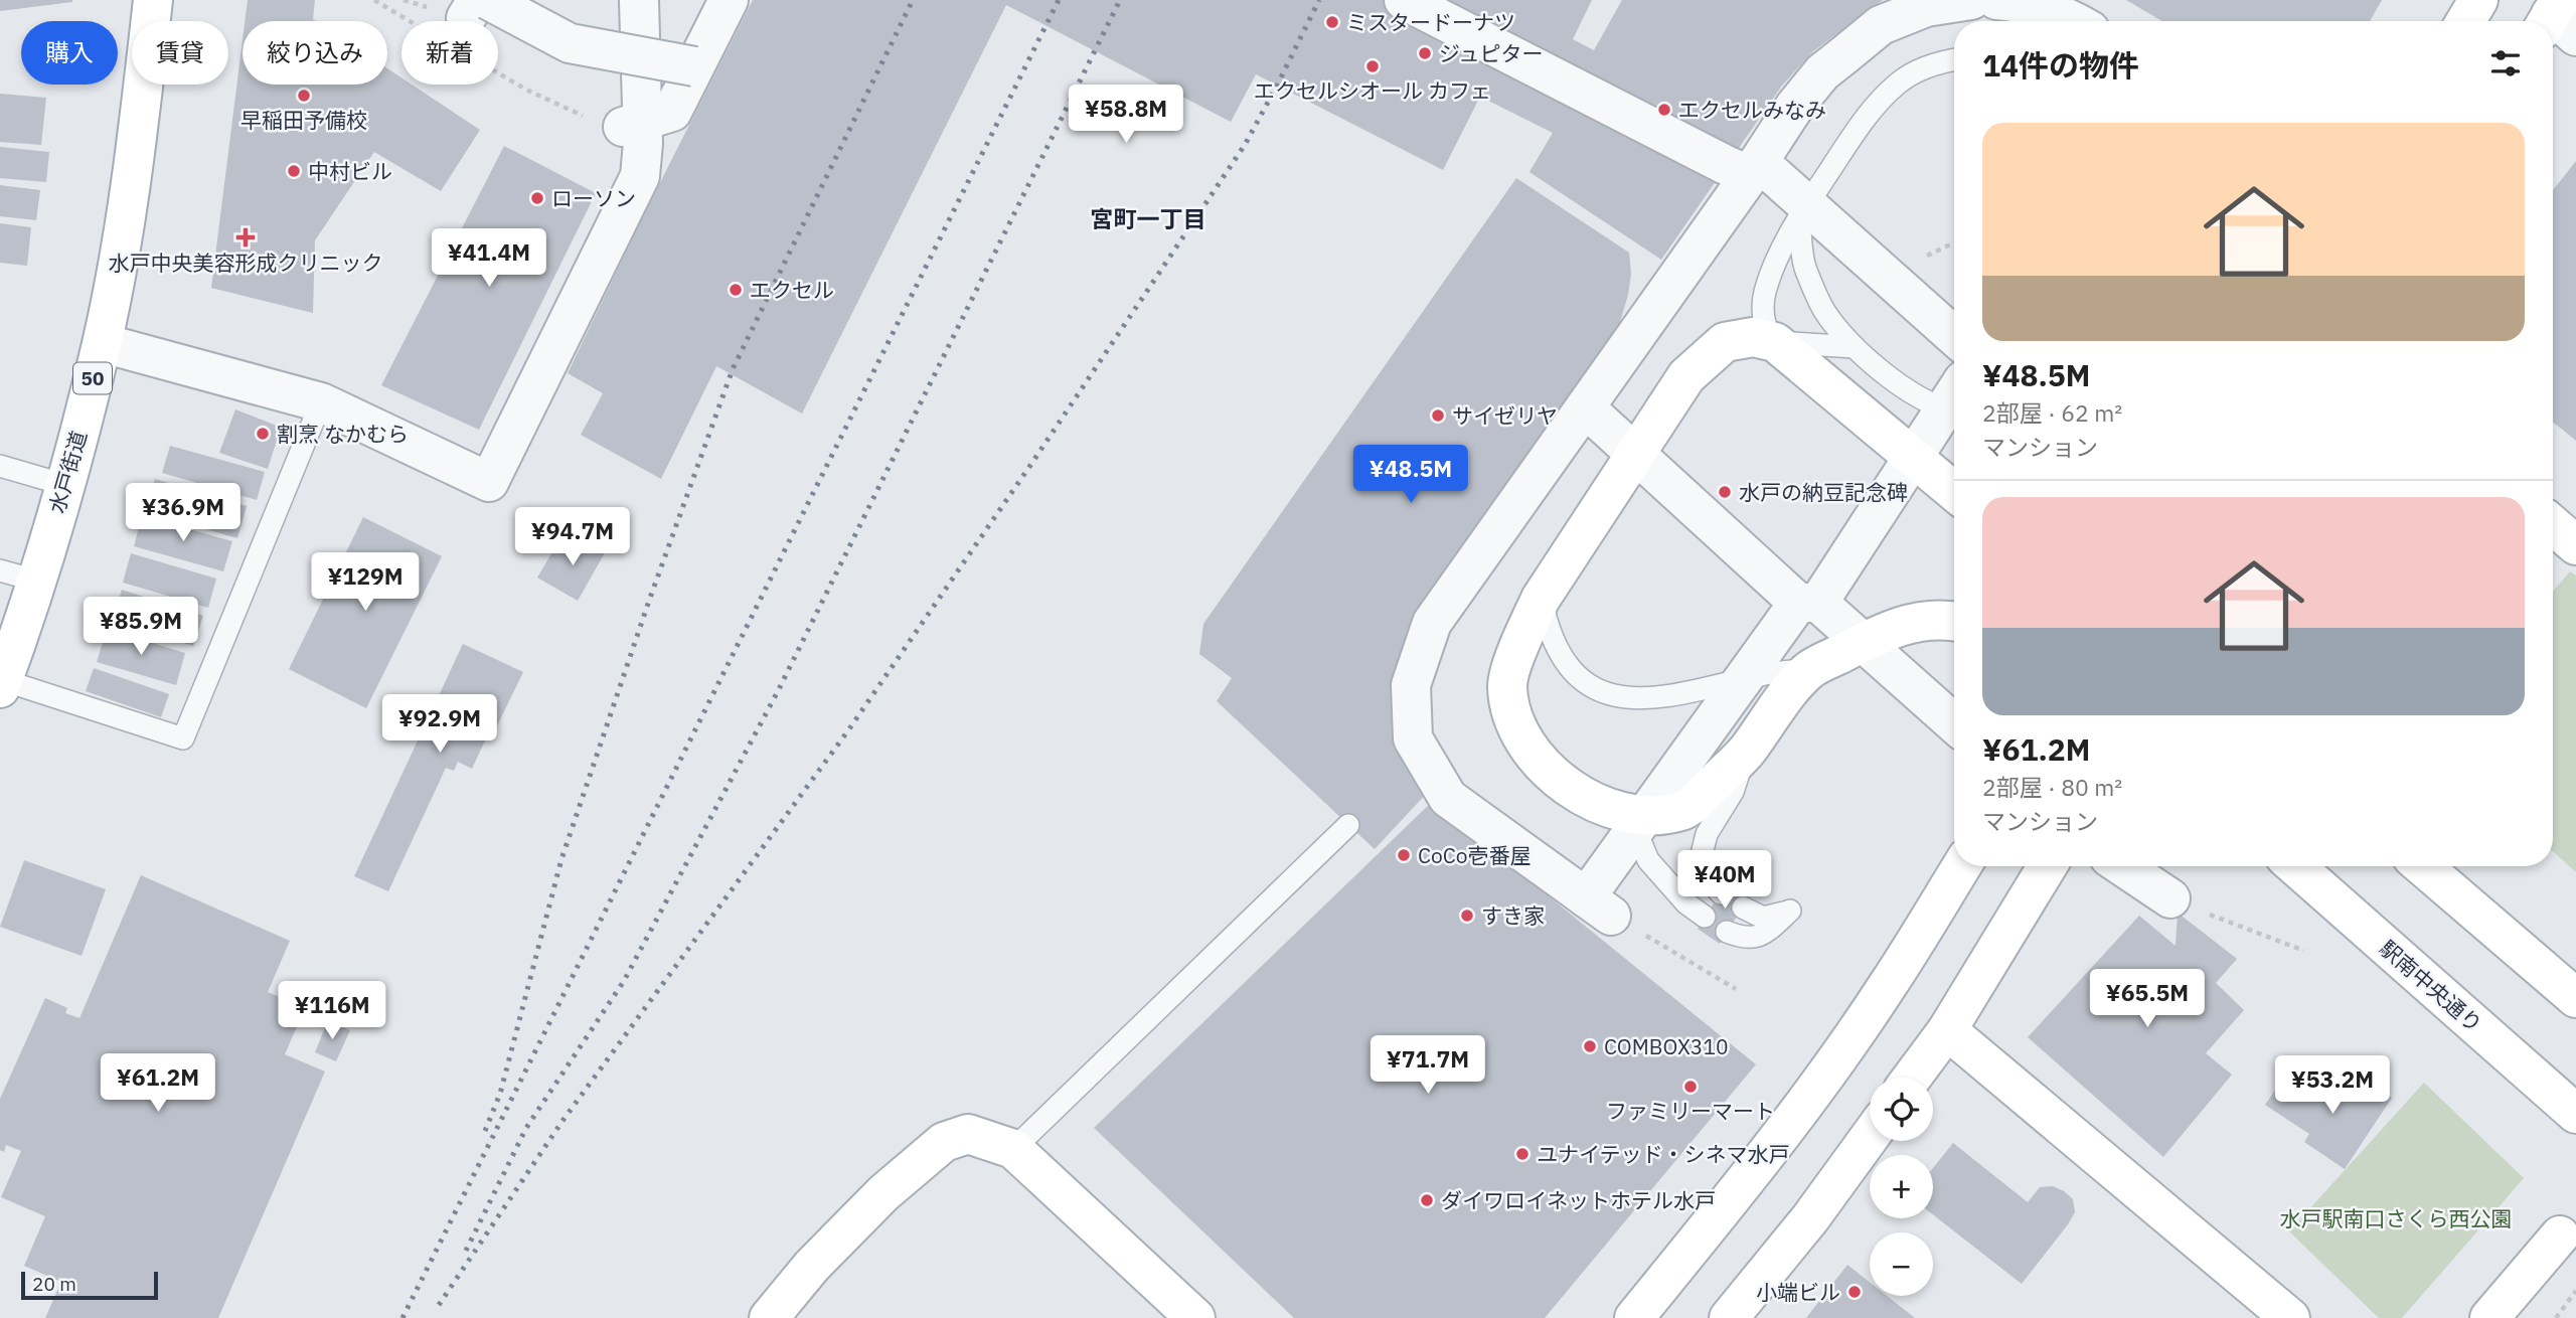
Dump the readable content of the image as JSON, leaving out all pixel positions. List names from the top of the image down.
{
  "streets": {
    "street": ["50", "水戸街道", "駅南中央通り"]
  },
  "districts": ["宮町一丁目"],
  "parks": ["水戸駅南口さくら西公園"],
  "places": {
    "other": [
      "ミスタードーナツ",
      "ジュピター",
      "エクセルシオール カフェ",
      "早稲田予備校",
      "エクセルみなみ",
      "中村ビル",
      "ローソン",
      "エクセル",
      "サイゼリヤ",
      "割烹 なかむら",
      "水戸の納豆記念碑",
      "CoCo壱番屋",
      "すき家",
      "COMBOX310",
      "ファミリーマート",
      "ユナイテッド・シネマ水戸",
      "ダイワロイネットホテル水戸",
      "小端ビル"
    ],
    "health": ["水戸中央美容形成クリニック"]
  },
  "scale_bar": "20 m",
  "page": {
    "chip": [
      "購入",
      "賃貸",
      "絞り込み",
      "新着"
    ],
    "heading": "14件の物件",
    "price": [
      "¥58.8M",
      "¥41.4M",
      "¥48.5M",
      "¥36.9M",
      "¥94.7M",
      "¥129M",
      "¥85.9M",
      "¥92.9M",
      "¥40M",
      "¥65.5M",
      "¥116M",
      "¥71.7M",
      "¥61.2M",
      "¥53.2M"
    ],
    "list": [
      {
        "name": "¥48.5M",
        "note": "2部屋 · 62 m² · マンション"
      },
      {
        "name": "¥61.2M",
        "note": "2部屋 · 80 m² · マンション"
      }
    ],
    "map_buttons": ["+", "−"],
    "scale": "20 m"
  }
}
